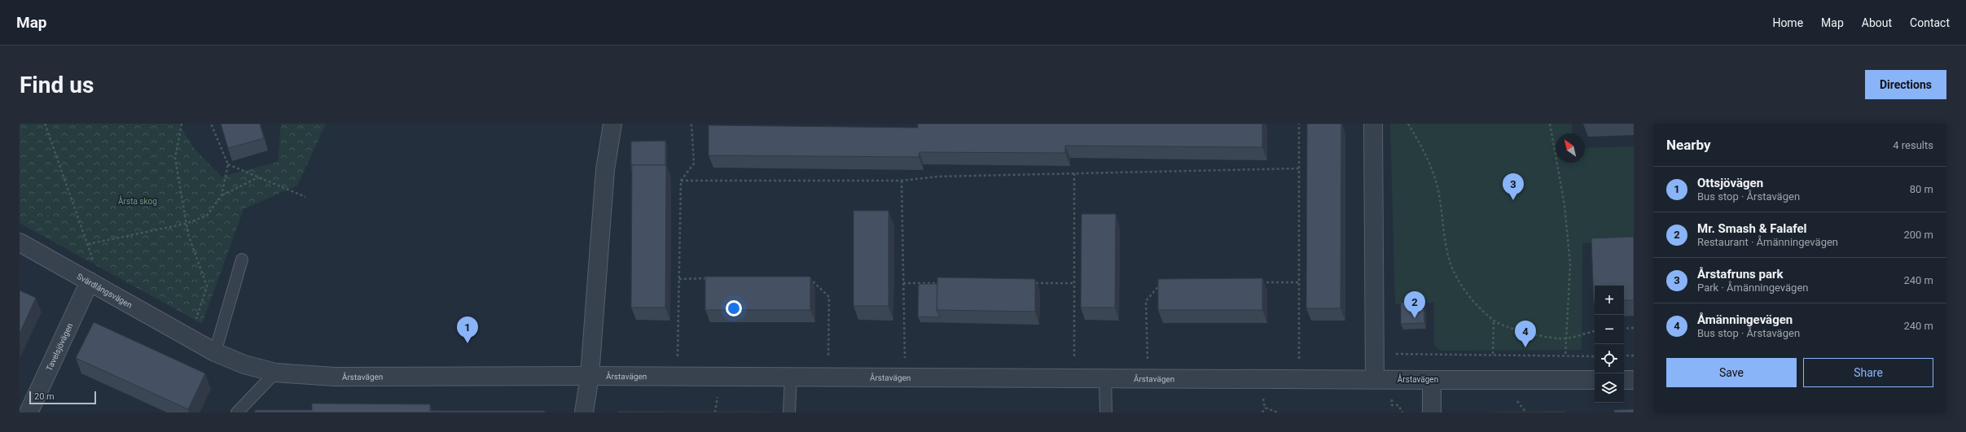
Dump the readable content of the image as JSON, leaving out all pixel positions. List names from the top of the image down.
{
  "streets": {
    "street": ["Svärdlångsvägen", "Tavelsjövägen", "Årstavägen"]
  },
  "crossings": [
    ["Svärdlångsvägen", "Tavelsjövägen"],
    ["Svärdlångsvägen", "Årstavägen"]
  ],
  "parks": ["Årsta skog"],
  "scale_bar": "20 m",
  "north": "top left",
  "page": {
    "header": "Map",
    "nav": [
      "Home",
      "Map",
      "About",
      "Contact"
    ],
    "buttons": [
      "Directions",
      ["Save", "Share"]
    ],
    "title": "Find us",
    "heading": ["Nearby", "4 results"],
    "list": [
      {
        "mark": "1",
        "name": "Ottsjövägen",
        "note": "Bus stop · Årstavägen",
        "value": "80 m"
      },
      {
        "mark": "2",
        "name": "Mr. Smash & Falafel",
        "note": "Restaurant · Åmänningevägen",
        "value": "200 m"
      },
      {
        "mark": "3",
        "name": "Årstafruns park",
        "note": "Park · Åmänningevägen",
        "value": "240 m"
      },
      {
        "mark": "4",
        "name": "Åmänningevägen",
        "note": "Bus stop · Årstavägen",
        "value": "240 m"
      }
    ],
    "pins": [
      "3",
      "2",
      "1",
      "4"
    ],
    "map_buttons": ["+", "−"],
    "scale": "20 m"
  }
}
